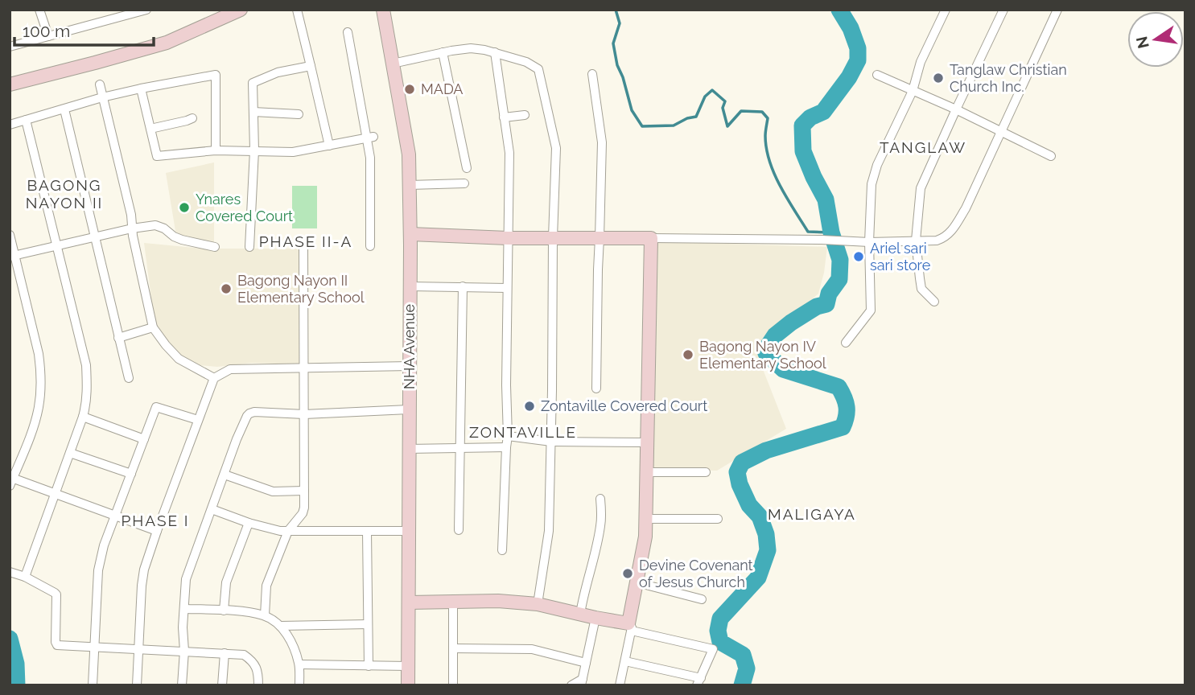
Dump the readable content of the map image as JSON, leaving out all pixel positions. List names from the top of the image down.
{
  "streets": {
    "street": ["NHA Avenue"]
  },
  "districts": [
    "TANGLAW",
    "BAGONG NAYON II",
    "PHASE II-A",
    "ZONTAVILLE",
    "MALIGAYA",
    "PHASE I"
  ],
  "places": [
    "Tanglaw Christian Church Inc.",
    "MADA",
    "Ynares Covered Court",
    "Ariel sari sari store",
    "Bagong Nayon II Elementary School",
    "Bagong Nayon IV Elementary School",
    "Zontaville Covered Court",
    "Devine Covenant of Jesus Church"
  ],
  "scale_bar": "100 m",
  "north": "left"
}
